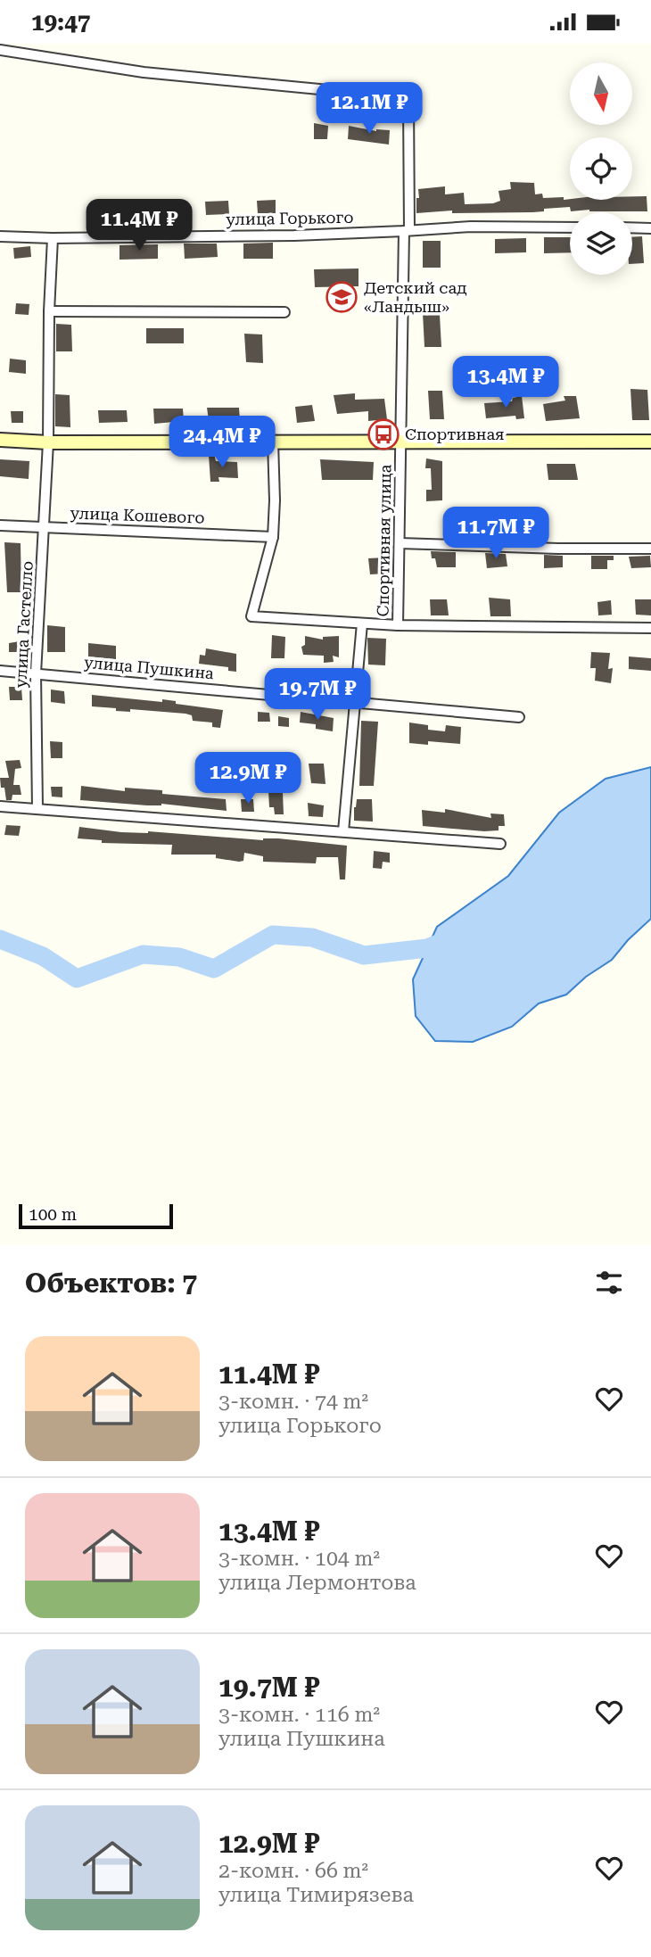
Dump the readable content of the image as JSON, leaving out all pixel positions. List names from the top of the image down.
{
  "streets": {
    "street": [
      "улица Горького",
      "улица Кошевого",
      "Спортивная улица",
      "улица Гастелло",
      "улица Пушкина"
    ]
  },
  "crossings": [
    ["улица Горького", "Спортивная улица"],
    ["улица Горького", "улица Гастелло"],
    ["улица Кошевого", "улица Гастелло"],
    ["улица Гастелло", "улица Пушкина"]
  ],
  "places": {
    "school or university": ["Детский сад «Ландыш»"],
    "bus stop": ["Спортивная"]
  },
  "scale_bar": "100 m",
  "north": "bottom",
  "page": {
    "status": "19:47",
    "price": [
      "12.1M ₽",
      "11.4M ₽",
      "13.4M ₽",
      "24.4M ₽",
      "11.7M ₽",
      "19.7M ₽",
      "12.9M ₽"
    ],
    "scale": "100 m",
    "heading": "Объектов: 7",
    "list": [
      {
        "name": "11.4M ₽",
        "note": "3-комн. · 74 m² · улица Горького"
      },
      {
        "name": "13.4M ₽",
        "note": "3-комн. · 104 m² · улица Лермонтова"
      },
      {
        "name": "19.7M ₽",
        "note": "3-комн. · 116 m² · улица Пушкина"
      },
      {
        "name": "12.9M ₽",
        "note": "2-комн. · 66 m² · улица Тимирязева"
      }
    ]
  }
}
